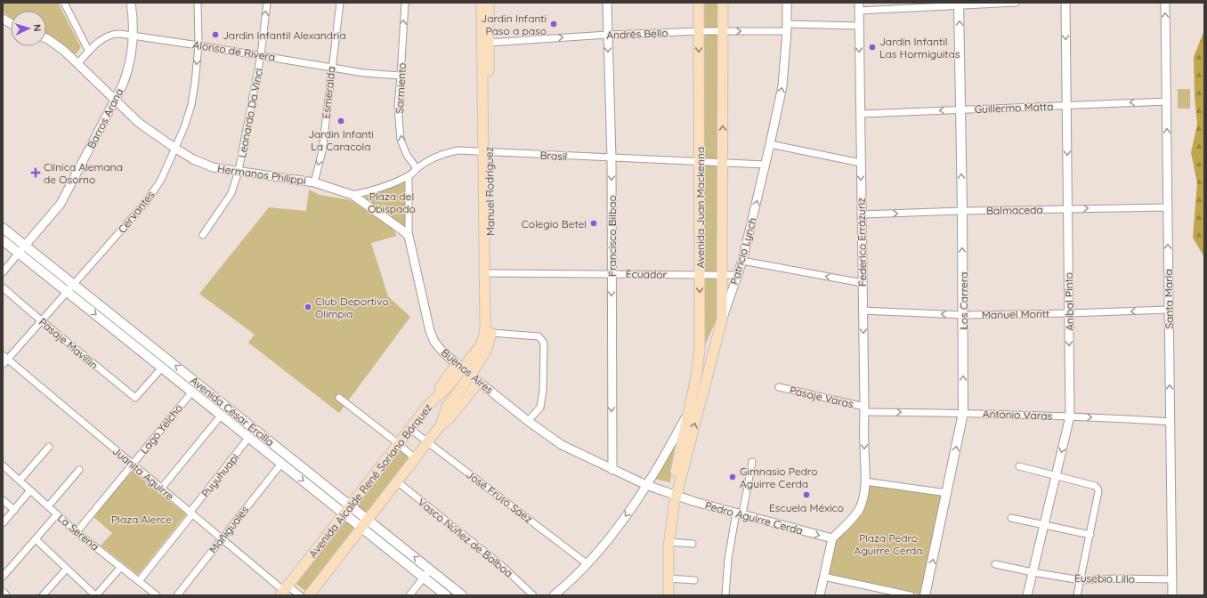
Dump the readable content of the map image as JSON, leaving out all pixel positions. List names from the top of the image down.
{
  "streets": {
    "main road": [
      "Manuel Rodríguez",
      "Avenida Juan Mackenna",
      "Patricio Lynch",
      "Los Carrera",
      "Avenida César Ercilla",
      "Avenida Alcalde René Soriano Bórquez"
    ],
    "street": [
      "Andrés Bello",
      "Alonso de Rivera",
      "Sarmiento",
      "Esmeralda",
      "Guillermo Matta",
      "Leonardo Da Vinci",
      "Barros Arana",
      "Brasil",
      "Hermanos Philippi",
      "Balmaceda",
      "Cervantes",
      "Francisco Bilbao",
      "Federico Errázuriz",
      "Ecuador",
      "Santa María",
      "Aníbal Pinto",
      "Manuel Montt",
      "Pasaje Mavillin",
      "Buenos Aires",
      "Pasaje Varas",
      "Antonio Varas",
      "Lago Yelcho",
      "Juanita Aguirre",
      "Puyuhuapi",
      "José Fruto Sáez",
      "Pedro Aguirre Cerda",
      "Mañiguales",
      "La Serena",
      "Vasco Núñez de Balboa",
      "Eusebio Lillo"
    ]
  },
  "crossings": [
    ["Andrés Bello", "Manuel Rodríguez"],
    ["Andrés Bello", "Avenida Juan Mackenna"],
    ["Andrés Bello", "Francisco Bilbao"],
    ["Andrés Bello", "Federico Errázuriz"],
    ["Andrés Bello", "Patricio Lynch"],
    ["Alonso de Rivera", "Sarmiento"],
    ["Alonso de Rivera", "Esmeralda"],
    ["Alonso de Rivera", "Leonardo Da Vinci"],
    ["Alonso de Rivera", "Barros Arana"],
    ["Alonso de Rivera", "Hermanos Philippi"],
    ["Alonso de Rivera", "Cervantes"],
    ["Sarmiento", "Brasil"],
    ["Esmeralda", "Hermanos Philippi"],
    ["Guillermo Matta", "Federico Errázuriz"],
    ["Guillermo Matta", "Santa María"],
    ["Guillermo Matta", "Los Carrera"],
    ["Guillermo Matta", "Aníbal Pinto"],
    ["Leonardo Da Vinci", "Hermanos Philippi"],
    ["Barros Arana", "Hermanos Philippi"],
    ["Barros Arana", "Avenida César Ercilla"],
    ["Brasil", "Hermanos Philippi"],
    ["Brasil", "Manuel Rodríguez"],
    ["Brasil", "Avenida Juan Mackenna"],
    ["Brasil", "Francisco Bilbao"],
    ["Brasil", "Patricio Lynch"],
    ["Brasil", "Buenos Aires"],
    ["Hermanos Philippi", "Cervantes"],
    ["Hermanos Philippi", "Buenos Aires"],
    ["Manuel Rodríguez", "Ecuador"],
    ["Manuel Rodríguez", "Buenos Aires"],
    ["Manuel Rodríguez", "Avenida Alcalde René Soriano Bórquez"],
    ["Avenida Juan Mackenna", "Patricio Lynch"],
    ["Avenida Juan Mackenna", "Ecuador"],
    ["Avenida Juan Mackenna", "Buenos Aires"],
    ["Avenida Juan Mackenna", "José Fruto Sáez"],
    ["Avenida Juan Mackenna", "Pedro Aguirre Cerda"],
    ["Balmaceda", "Federico Errázuriz"],
    ["Balmaceda", "Santa María"],
    ["Balmaceda", "Los Carrera"],
    ["Balmaceda", "Aníbal Pinto"],
    ["Cervantes", "Pasaje Mavillin"],
    ["Cervantes", "Avenida César Ercilla"],
    ["Cervantes", "Juanita Aguirre"],
    ["Francisco Bilbao", "Ecuador"],
    ["Francisco Bilbao", "Buenos Aires"],
    ["Federico Errázuriz", "Manuel Montt"],
    ["Federico Errázuriz", "Pasaje Varas"],
    ["Federico Errázuriz", "Antonio Varas"],
    ["Federico Errázuriz", "Pedro Aguirre Cerda"],
    ["Patricio Lynch", "Ecuador"],
    ["Patricio Lynch", "Buenos Aires"],
    ["Patricio Lynch", "Pedro Aguirre Cerda"],
    ["Santa María", "Manuel Montt"],
    ["Santa María", "Antonio Varas"],
    ["Santa María", "Eusebio Lillo"],
    ["Los Carrera", "Manuel Montt"],
    ["Los Carrera", "Antonio Varas"],
    ["Aníbal Pinto", "Manuel Montt"],
    ["Aníbal Pinto", "Antonio Varas"],
    ["Aníbal Pinto", "Eusebio Lillo"],
    ["Pasaje Mavillin", "Avenida César Ercilla"],
    ["Buenos Aires", "Avenida Alcalde René Soriano Bórquez"],
    ["Buenos Aires", "Pedro Aguirre Cerda"],
    ["Pasaje Varas", "Antonio Varas"],
    ["Avenida César Ercilla", "Lago Yelcho"],
    ["Avenida César Ercilla", "Puyuhuapi"],
    ["Avenida César Ercilla", "Avenida Alcalde René Soriano Bórquez"],
    ["Avenida César Ercilla", "Mañiguales"],
    ["Lago Yelcho", "Juanita Aguirre"],
    ["Lago Yelcho", "La Serena"],
    ["Juanita Aguirre", "Puyuhuapi"],
    ["Juanita Aguirre", "Avenida Alcalde René Soriano Bórquez"],
    ["Juanita Aguirre", "Mañiguales"],
    ["Puyuhuapi", "La Serena"],
    ["Avenida Alcalde René Soriano Bórquez", "José Fruto Sáez"],
    ["Avenida Alcalde René Soriano Bórquez", "Vasco Núñez de Balboa"]
  ],
  "one_way": [
    "Andrés Bello",
    "Sarmiento",
    "Esmeralda",
    "Guillermo Matta",
    "Balmaceda",
    "Francisco Bilbao",
    "Federico Errázuriz",
    "Patricio Lynch",
    "Santa María",
    "Los Carrera",
    "Aníbal Pinto",
    "Manuel Montt",
    "Antonio Varas",
    "Pedro Aguirre Cerda"
  ],
  "parks": ["Plaza del Obispado", "Plaza Alerce", "Plaza Pedro Aguirre Cerda"],
  "places": {
    "other": [
      "Jardin Infanti Paso a paso",
      "Jardin Infantil Alexandria",
      "Jardín Infantil Las Hormiguitas",
      "Jardin Infanti La Caracola",
      "Colegio Betel",
      "Club Deportivo Olimpia",
      "Gimnasio Pedro Aguirre Cerda",
      "Escuela México"
    ],
    "health": ["Clínica Alemana de Osorno"]
  },
  "north": "right"
}
